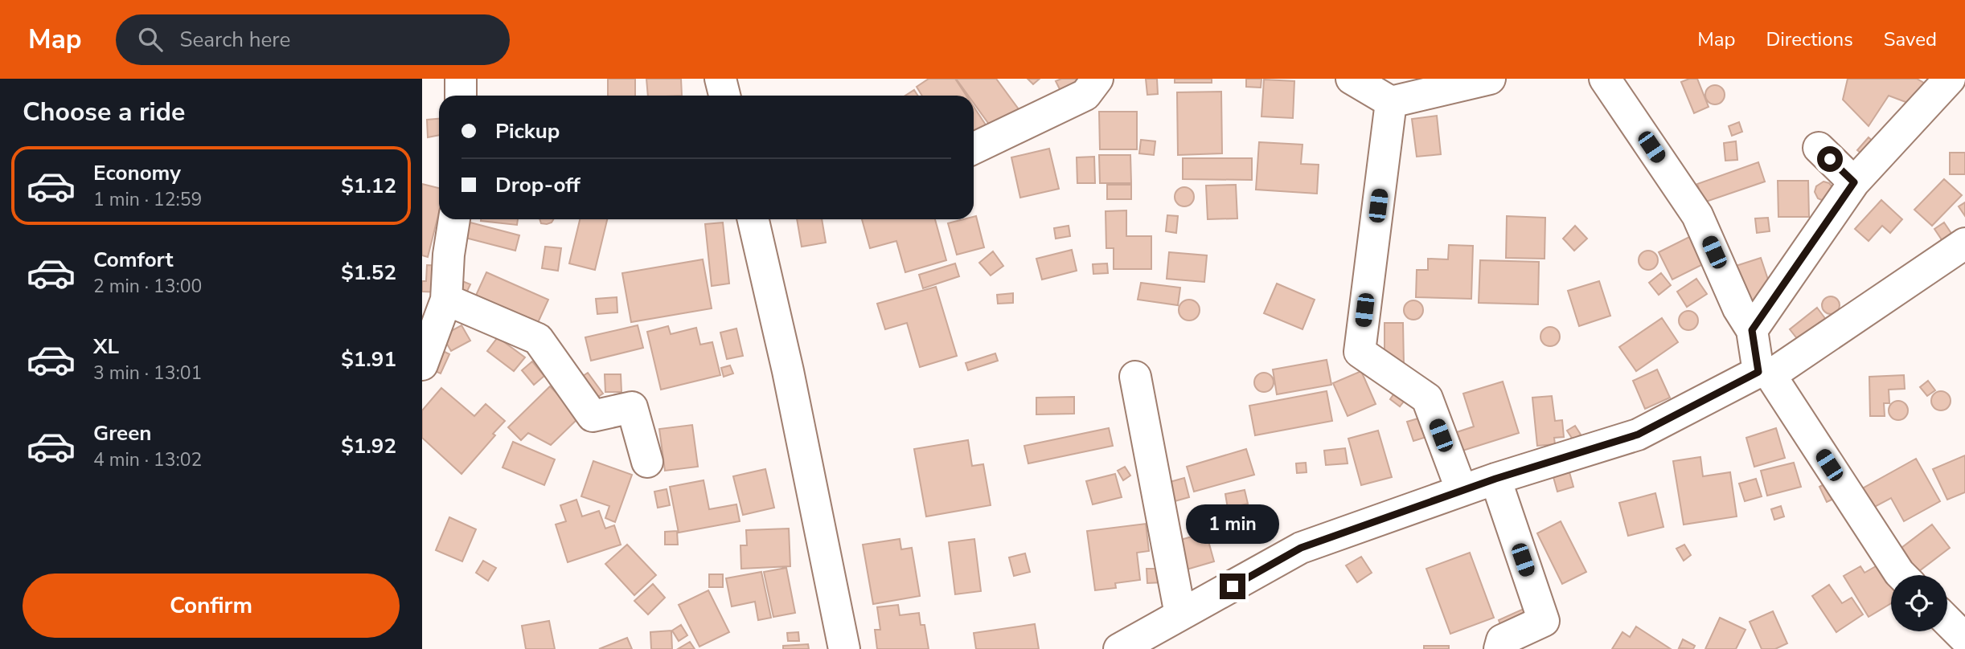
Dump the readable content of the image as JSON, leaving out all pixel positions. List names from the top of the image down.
{
  "page": {
    "header": "Map",
    "search": "Search here",
    "nav": ["Map", "Directions", "Saved"],
    "heading": "Choose a ride",
    "banner": ["Pickup", "Drop-off"],
    "list": [
      {
        "name": "Economy",
        "note": "1 min · 12:59",
        "value": "$1.12"
      },
      {
        "name": "Comfort",
        "note": "2 min · 13:00",
        "value": "$1.52"
      },
      {
        "name": "XL",
        "note": "3 min · 13:01",
        "value": "$1.91"
      },
      {
        "name": "Green",
        "note": "4 min · 13:02",
        "value": "$1.92"
      }
    ],
    "bubble": "1 min",
    "buttons": "Confirm"
  }
}
